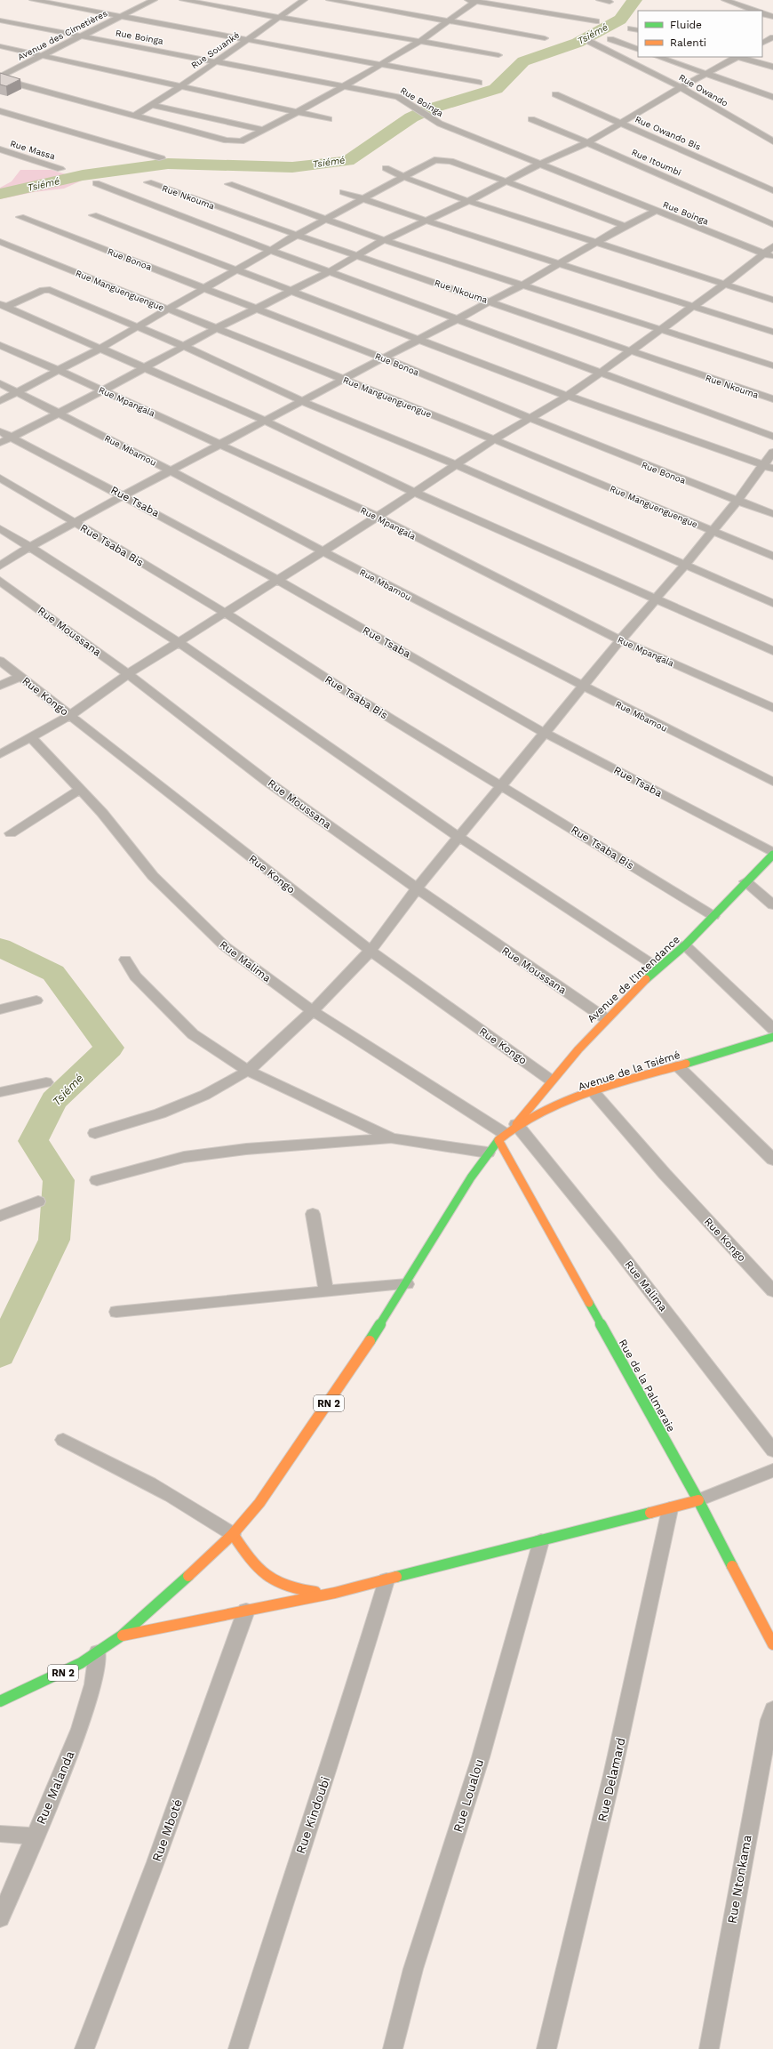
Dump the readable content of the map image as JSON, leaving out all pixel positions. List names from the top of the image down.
{
  "streets": {
    "main road": [
      "Avenue de l'Intendance",
      "Avenue de la Tsiémé",
      "Rue de la Palmeraie",
      "RN 2"
    ],
    "street": [
      "Avenue des Cimetières",
      "Rue Boinga",
      "Rue Souanké",
      "Rue Owando",
      "Rue Owando Bis",
      "Rue Massa",
      "Rue Itoumbi",
      "Rue Nkouma",
      "Rue Bonoa",
      "Rue Manguenguengue",
      "Rue Mpangala",
      "Rue Mbamou",
      "Rue Tsaba",
      "Rue Tsaba Bis",
      "Rue Moussana",
      "Rue Kongo",
      "Rue Malima",
      "Rue Delamard",
      "Rue Malanda",
      "Rue Loualou",
      "Rue Kindoubi",
      "Rue Mboté",
      "Rue Ntonkama"
    ]
  },
  "crossings": [
    ["Avenue des Cimetières", "Rue Boinga"],
    ["Rue Boinga", "Rue Souanké"],
    ["Rue Tsaba", "Avenue de l'Intendance"],
    ["Rue Tsaba Bis", "Avenue de l'Intendance"],
    ["Rue Moussana", "Avenue de l'Intendance"],
    ["Rue Kongo", "Avenue de l'Intendance"],
    ["Rue Kongo", "Avenue de la Tsiémé"],
    ["Rue Malima", "Avenue de l'Intendance"],
    ["Rue Malima", "Avenue de la Tsiémé"],
    ["Rue Malima", "Rue de la Palmeraie"],
    ["Rue Malima", "RN 2"],
    ["Avenue de l'Intendance", "Avenue de la Tsiémé"],
    ["Avenue de la Tsiémé", "Rue de la Palmeraie"],
    ["Avenue de la Tsiémé", "RN 2"],
    ["Rue de la Palmeraie", "RN 2"],
    ["RN 2", "Rue Delamard"],
    ["RN 2", "Rue Malanda"],
    ["RN 2", "Rue Loualou"],
    ["RN 2", "Rue Kindoubi"],
    ["RN 2", "Rue Mboté"]
  ],
  "water": ["Tsiémé"],
  "legend": ["Fluide", "Ralenti"]
}
